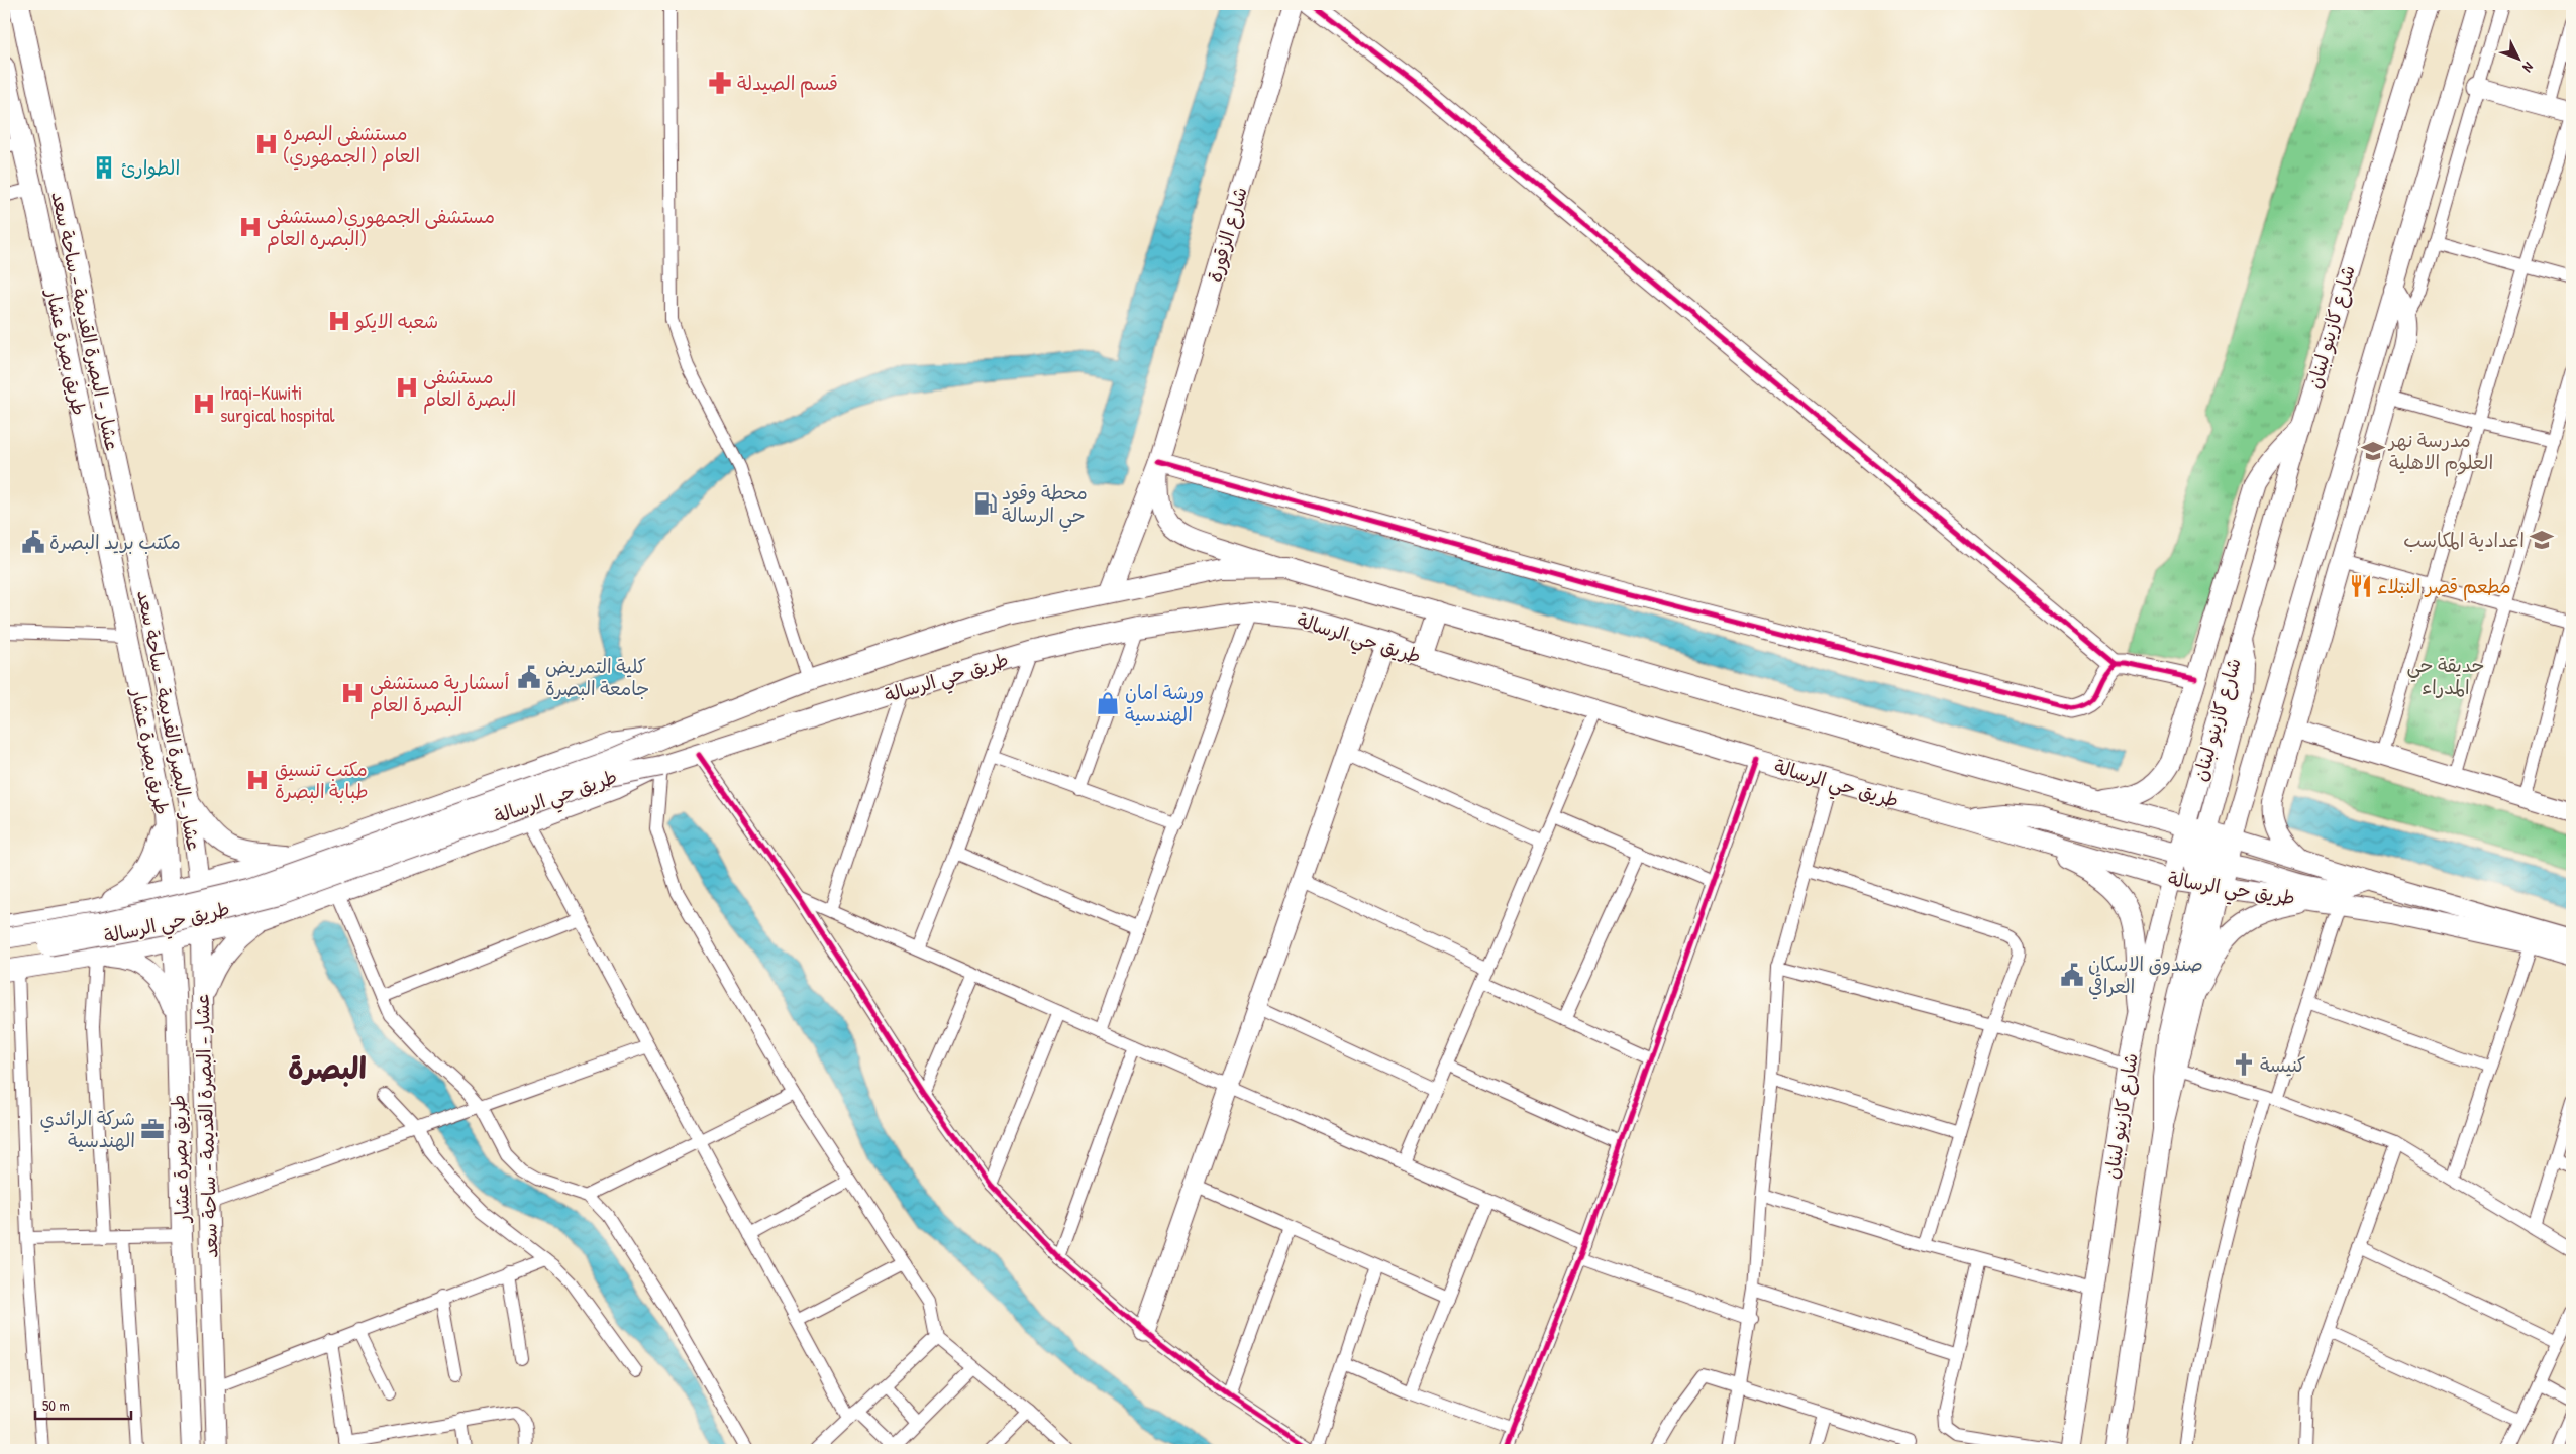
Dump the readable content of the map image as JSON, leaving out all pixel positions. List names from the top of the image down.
{
  "streets": {
    "main road": ["عشار - البصرة القديمة - ساحة سعد", "طريق بصرة عشار", "طريق حي الرسالة"],
    "street": ["شارع الزقورة", "شارع كازينو لبنان"]
  },
  "crossings": [
    ["شارع الزقورة", "طريق حي الرسالة"],
    ["عشار - البصرة القديمة - ساحة سعد", "طريق حي الرسالة"],
    ["شارع كازينو لبنان", "طريق حي الرسالة"],
    ["طريق بصرة عشار", "طريق حي الرسالة"]
  ],
  "districts": ["البصرة"],
  "parks": ["حديقة حي المدراء"],
  "places": {
    "pharmacy": ["قسم الصيدلة"],
    "hospital": [
      "مستشفى البصره العام ( الجمهوري)",
      "مستشفى الجمهوري(مستشفى البصره العام)",
      "شعبه الايكو",
      "مستشفى البصرة العام",
      "Iraqi-Kuwiti surgical hospital",
      "أسشارية مستشفى البصرة العام",
      "مكتب تنسيق طبابة البصرة"
    ],
    "building": ["الطوارئ"],
    "school or university": ["مدرسة نهر العلوم الاهلية", "اعدادية المكاسب"],
    "fuel station": ["محطة وقود حي الرسالة"],
    "public building": ["مكتب بريد البصرة", "كلية التمريض جامعة البصرة", "صندوق الاسكان العراقي"],
    "restaurant": ["مطعم قصر النبلاء"],
    "shop": ["ورشة امان الهندسية"],
    "church": ["كنيسة"],
    "office": ["شركة الرائدي الهندسية"]
  },
  "scale_bar": "50 m",
  "north": "bottom right"
}
